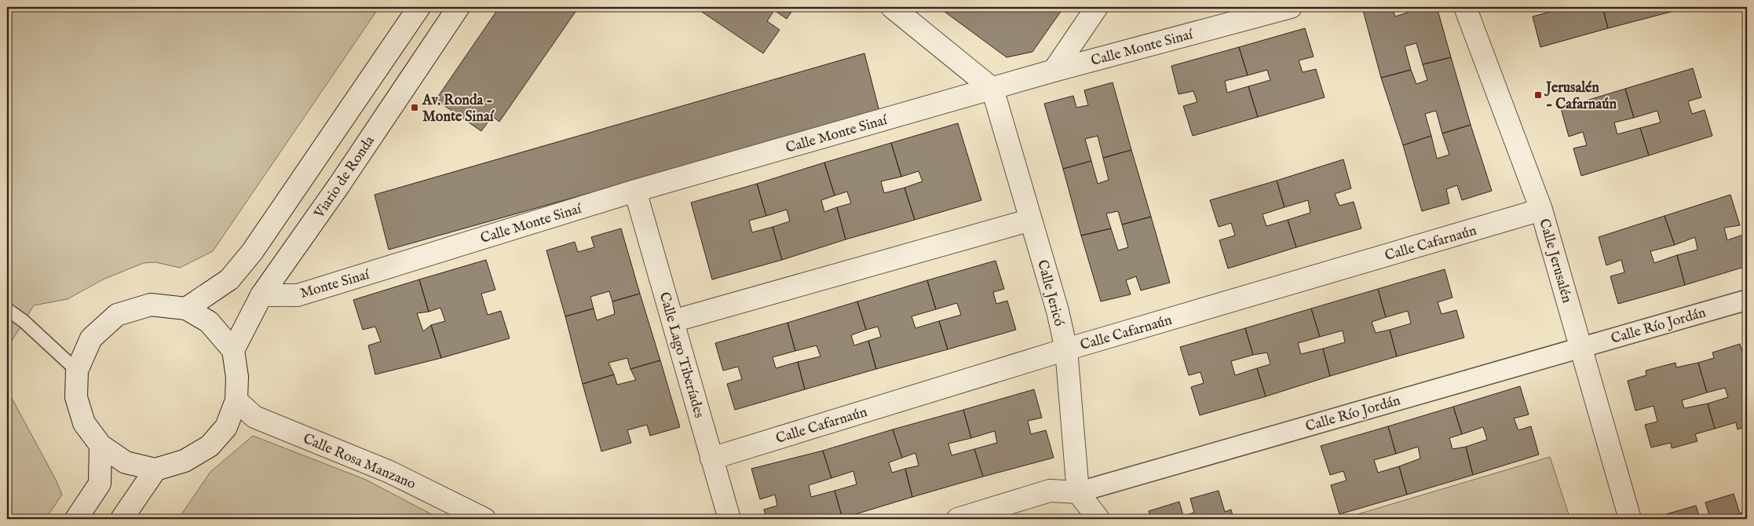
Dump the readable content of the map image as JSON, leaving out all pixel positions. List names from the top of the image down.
{
  "streets": {
    "street": [
      "Calle Monte Sinaí",
      "Viario de Ronda",
      "Calle Cafarnaún",
      "Calle Jerusalén",
      "Monte Sinaí",
      "Calle Jericó",
      "Calle Río Jordán",
      "Calle Lago Tiberíades",
      "Calle Rosa Manzano"
    ]
  },
  "crossings": [
    ["Calle Monte Sinaí", "Monte Sinaí"],
    ["Calle Monte Sinaí", "Calle Jericó"],
    ["Calle Monte Sinaí", "Calle Lago Tiberíades"],
    ["Viario de Ronda", "Monte Sinaí"],
    ["Calle Cafarnaún", "Calle Jerusalén"],
    ["Calle Cafarnaún", "Calle Jericó"],
    ["Calle Cafarnaún", "Calle Lago Tiberíades"],
    ["Calle Jerusalén", "Calle Río Jordán"],
    ["Calle Jericó", "Calle Río Jordán"]
  ],
  "places": {
    "transit": ["Jerusalén - Cafarnaún", "Av. Ronda - Monte Sinaí"]
  }
}
